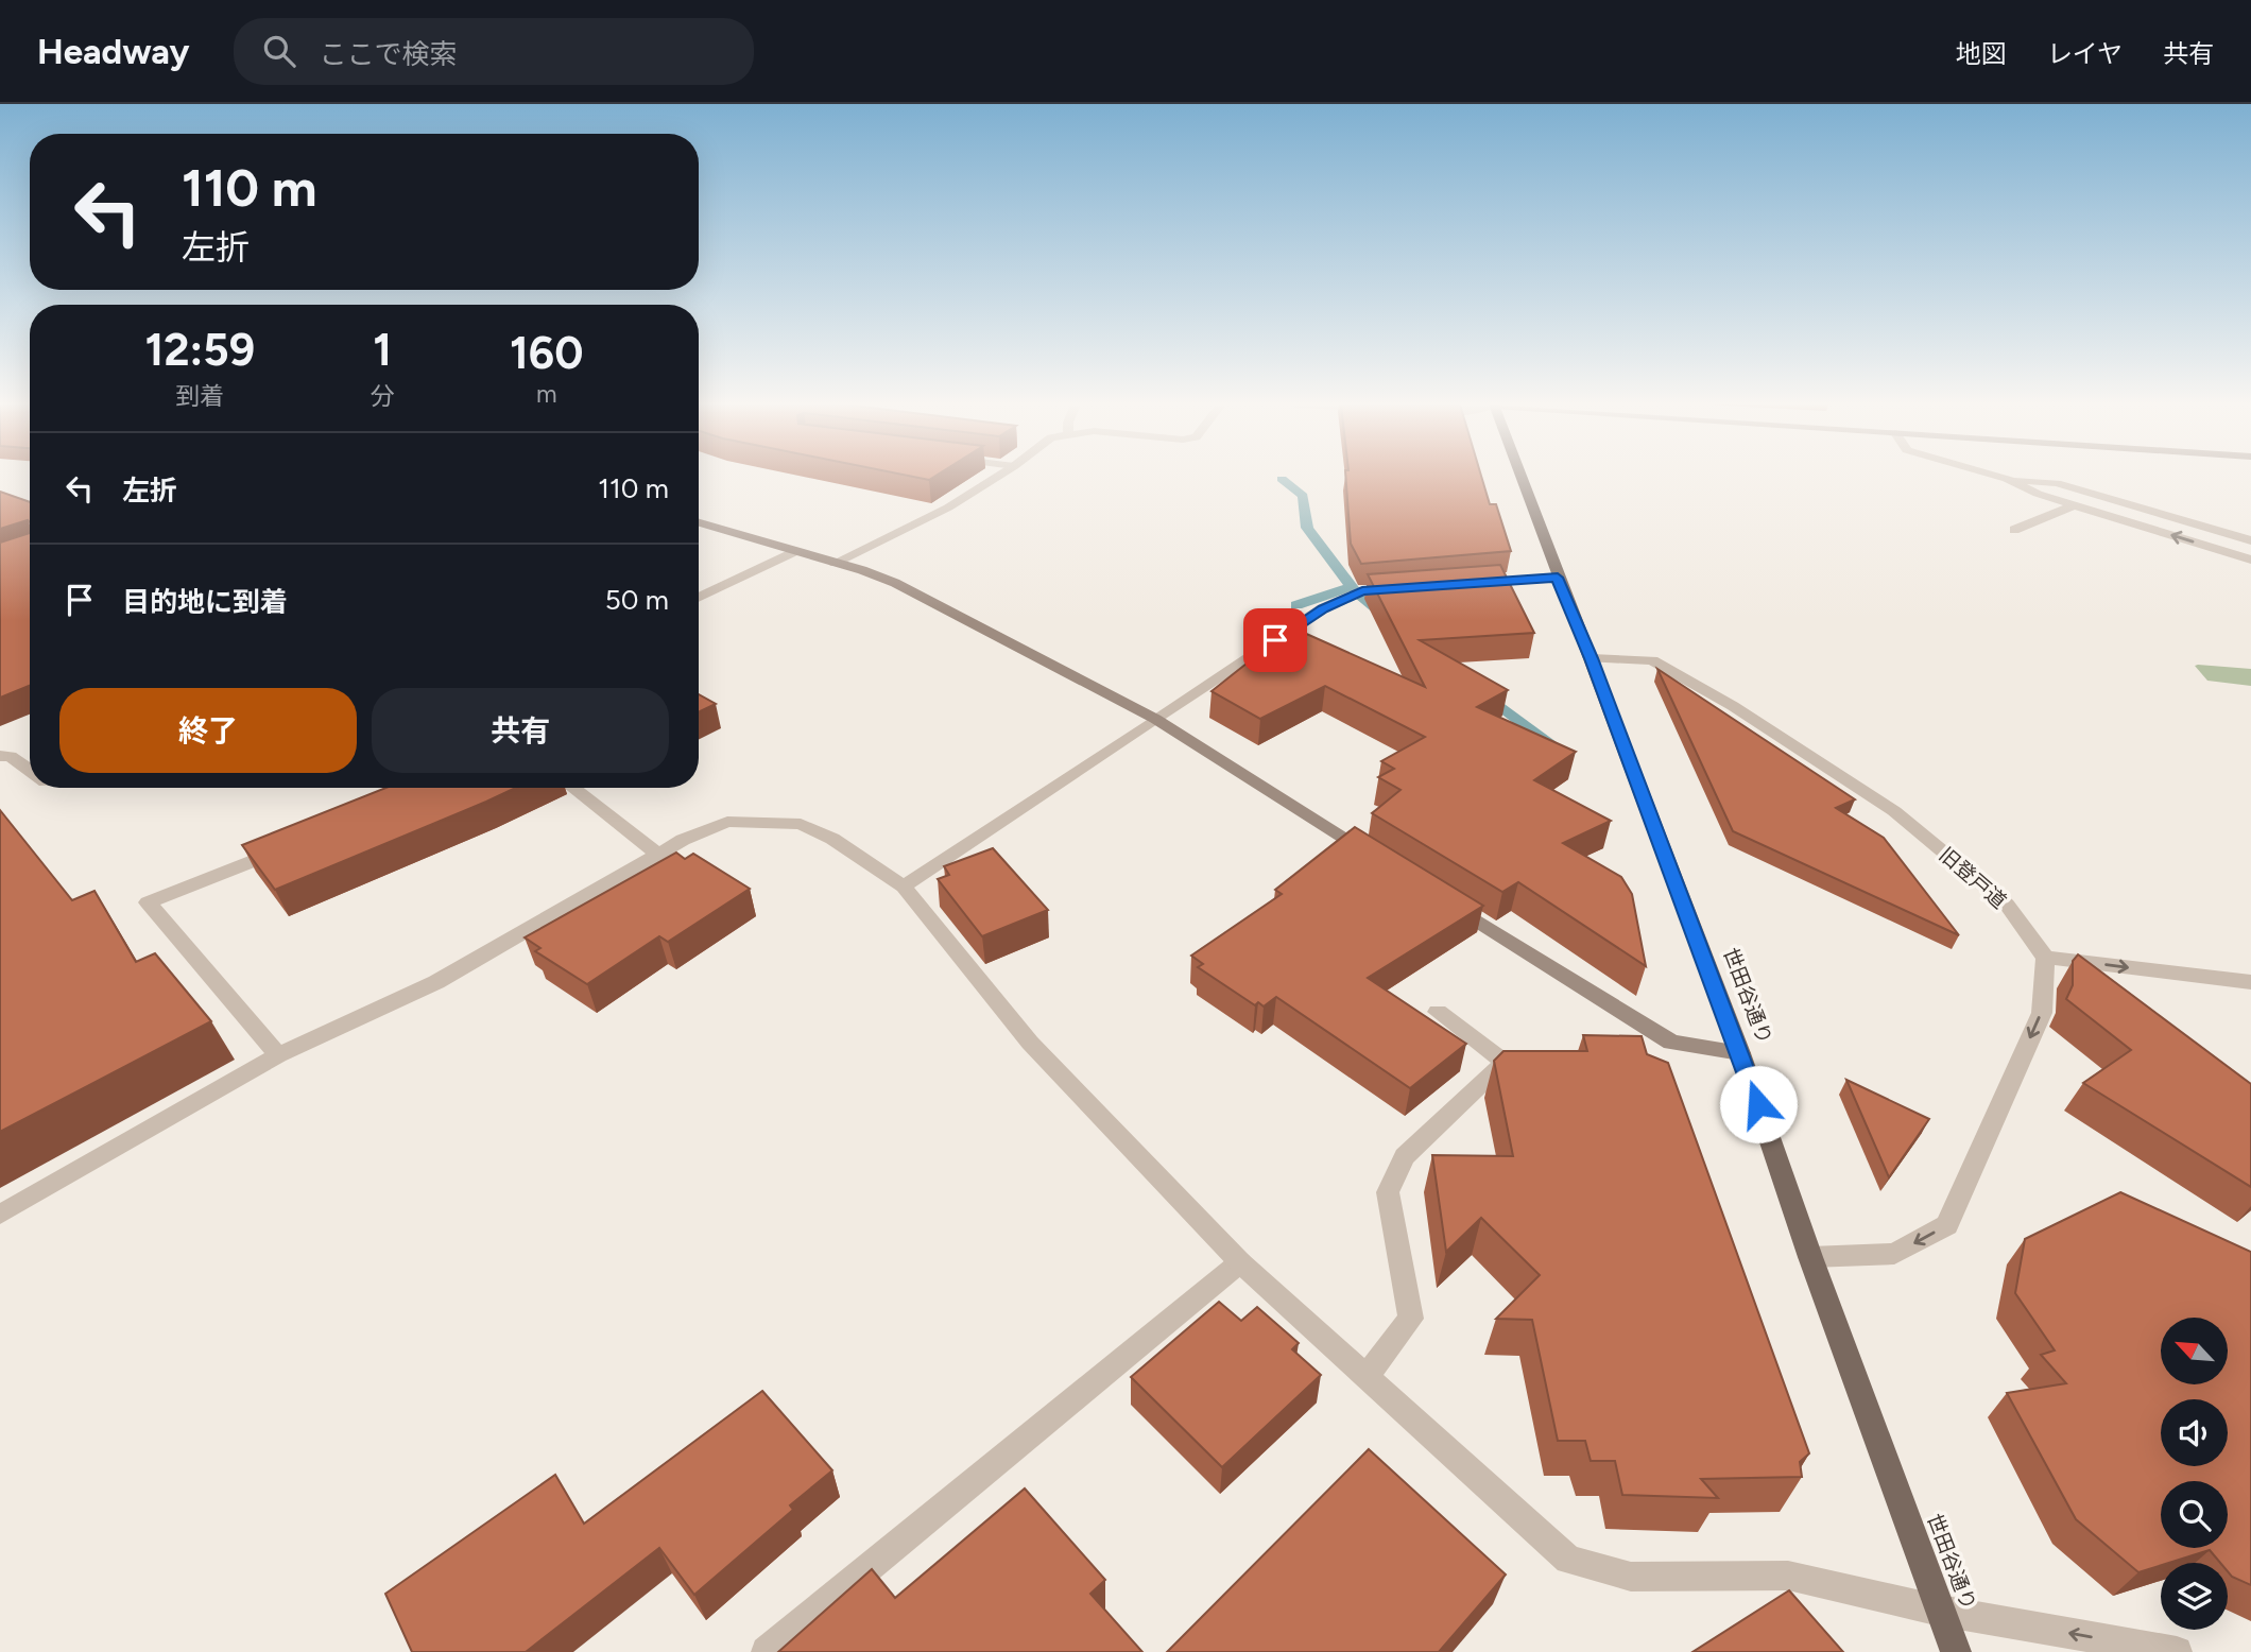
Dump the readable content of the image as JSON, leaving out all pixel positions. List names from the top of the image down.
{
  "streets": {
    "main road": ["世田谷通り"],
    "street": ["旧登戸道"]
  },
  "crossings": [
    ["旧登戸道", "世田谷通り"]
  ],
  "north": "top left",
  "page": {
    "header": "Headway",
    "search": "ここで検索",
    "nav": ["地図", "レイヤ", "共有"],
    "turn": ["110 m", "左折"],
    "eta": [
      "12:59",
      "到着",
      "1",
      "分",
      "160",
      "m"
    ],
    "list": [
      {
        "name": "左折",
        "value": "110 m"
      },
      {
        "name": "目的地に到着",
        "value": "50 m"
      }
    ],
    "buttons": ["終了", "共有"]
  }
}
